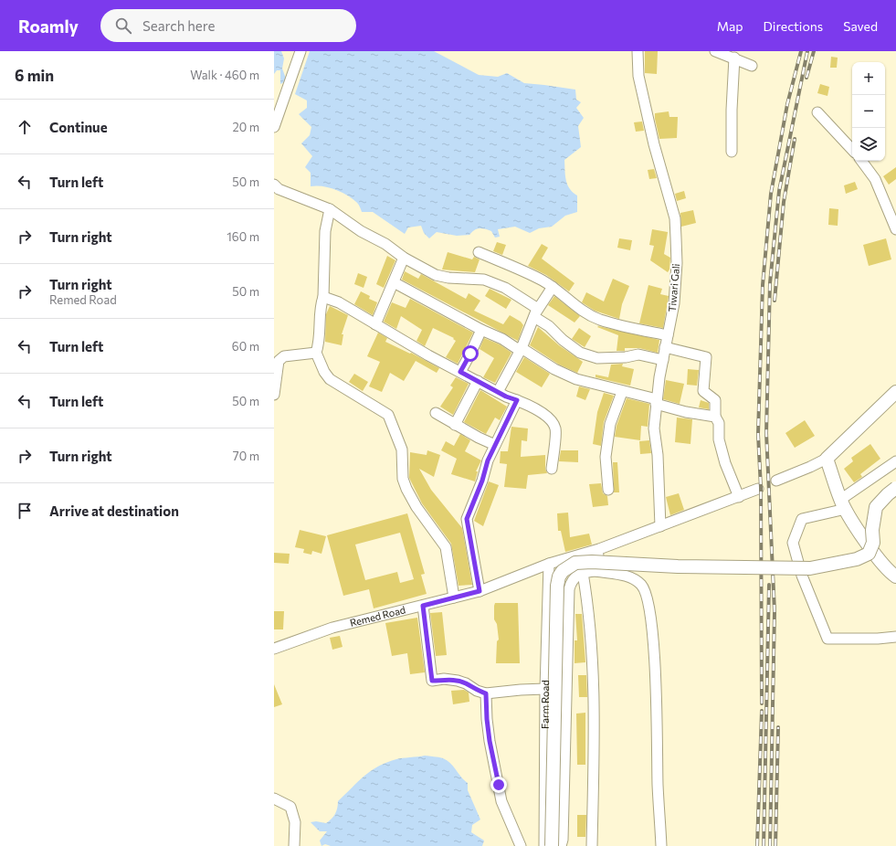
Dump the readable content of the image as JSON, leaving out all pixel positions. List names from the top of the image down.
{
  "streets": {
    "street": ["Tiwari Gali", "Remed Road", "Farm Road"]
  },
  "crossings": [
    ["Tiwari Gali", "Remed Road"],
    ["Remed Road", "Farm Road"]
  ],
  "page": {
    "header": "Roamly",
    "search": "Search here",
    "nav": ["Map", "Directions", "Saved"],
    "heading": ["6 min", "Walk · 460 m"],
    "map_buttons": ["+", "−"],
    "list": [
      ["Continue", "20 m"],
      ["Turn left", "50 m"],
      ["Turn right", "160 m"],
      ["Turn right", "Remed Road", "50 m"],
      ["Turn left", "60 m"],
      ["Turn left", "50 m"],
      ["Turn right", "70 m"],
      "Arrive at destination"
    ]
  }
}
